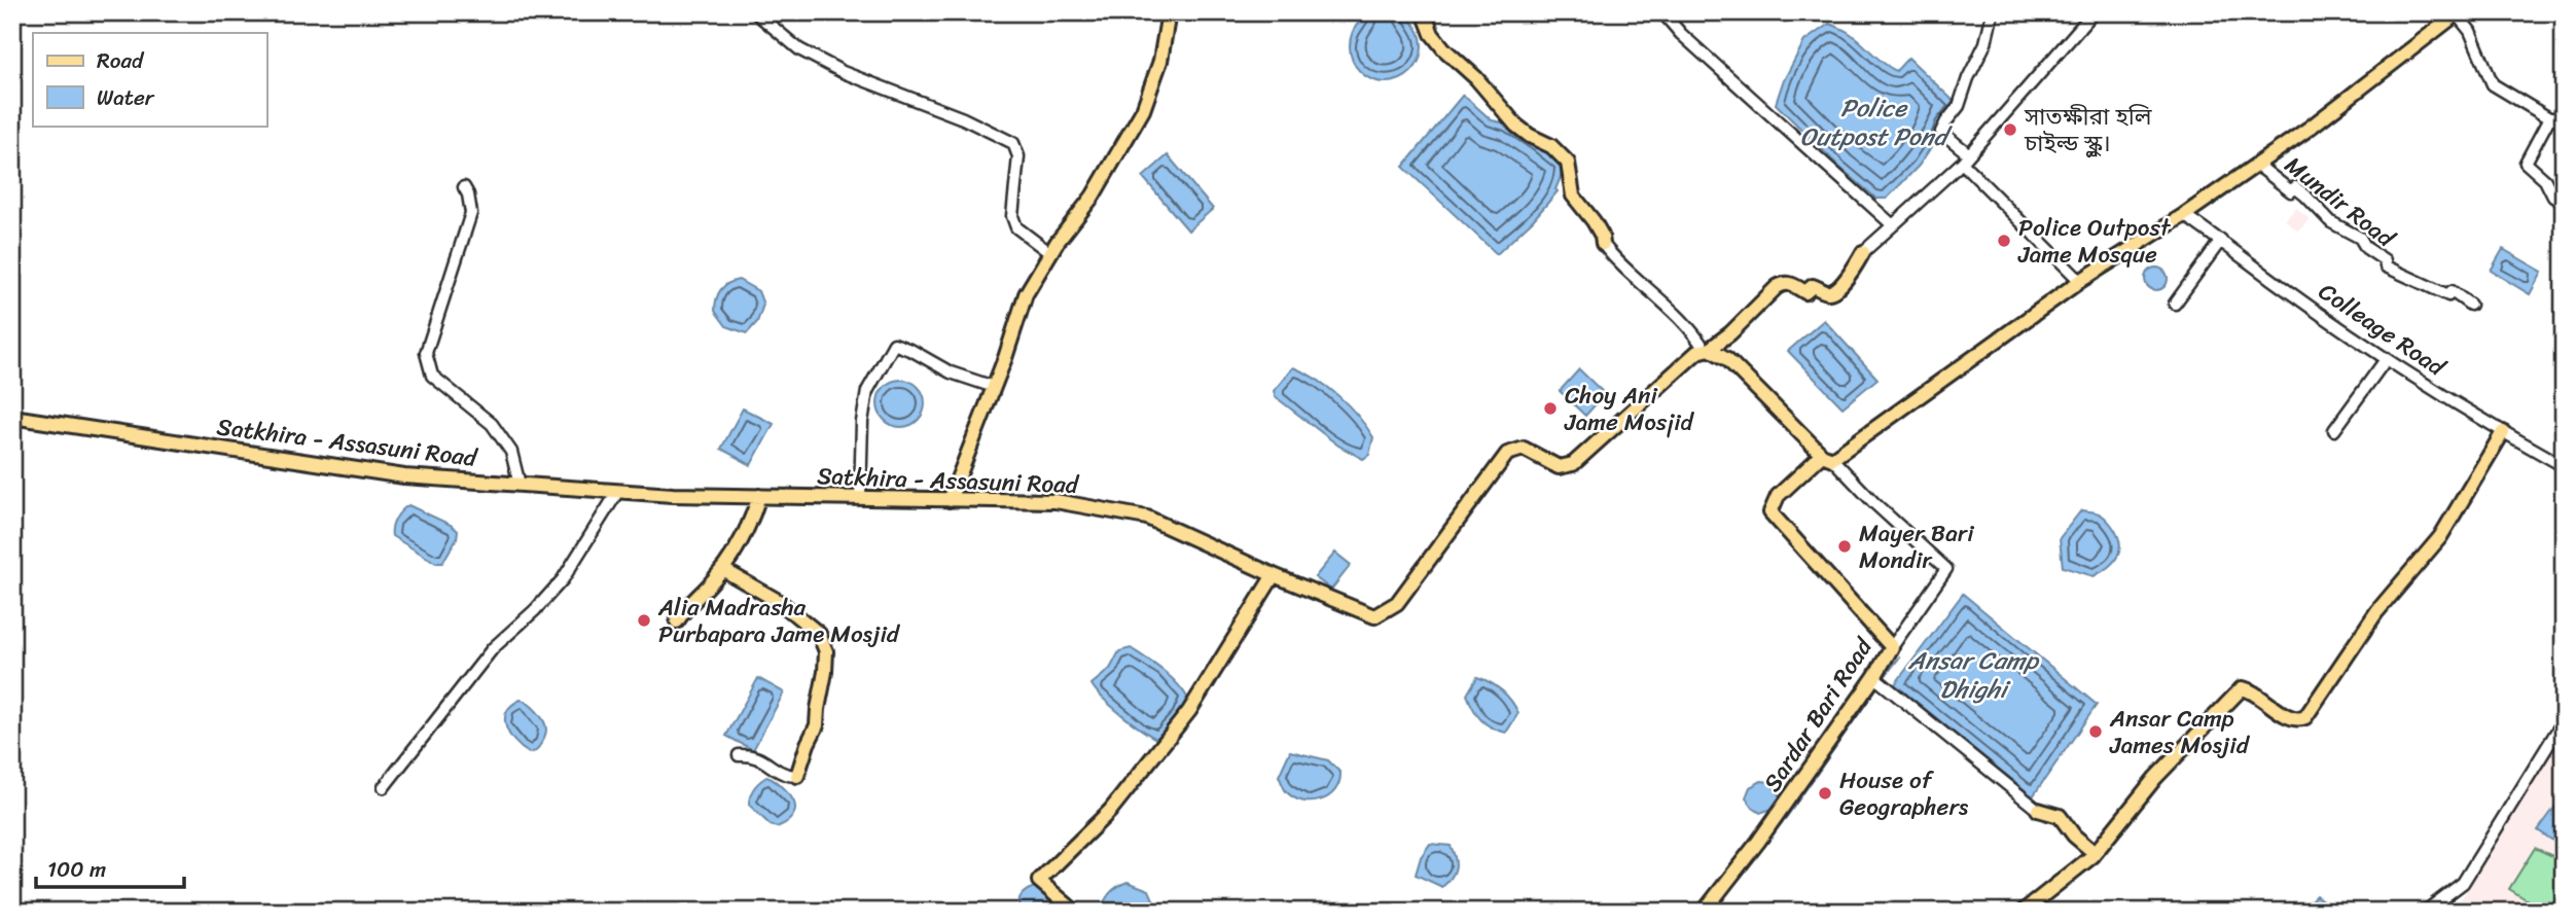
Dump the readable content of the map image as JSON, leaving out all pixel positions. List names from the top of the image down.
{
  "streets": {
    "main road": ["Satkhira - Assasuni Road", "Sardar Bari Road"],
    "street": ["Mundir Road", "Colleage Road"]
  },
  "water": ["Police Outpost Pond", "Ansar Camp Dhighi"],
  "places": [
    "সাতক্ষীরা হলি চাইল্ড স্কুল।",
    "Police Outpost Jame Mosque",
    "Choy Ani Jame Mosjid",
    "Mayer Bari Mondir",
    "Alia Madrasha Purbapara Jame Mosjid",
    "Ansar Camp James Mosjid",
    "House of Geographers"
  ],
  "legend": ["Road", "Water"],
  "scale_bar": "100 m"
}
